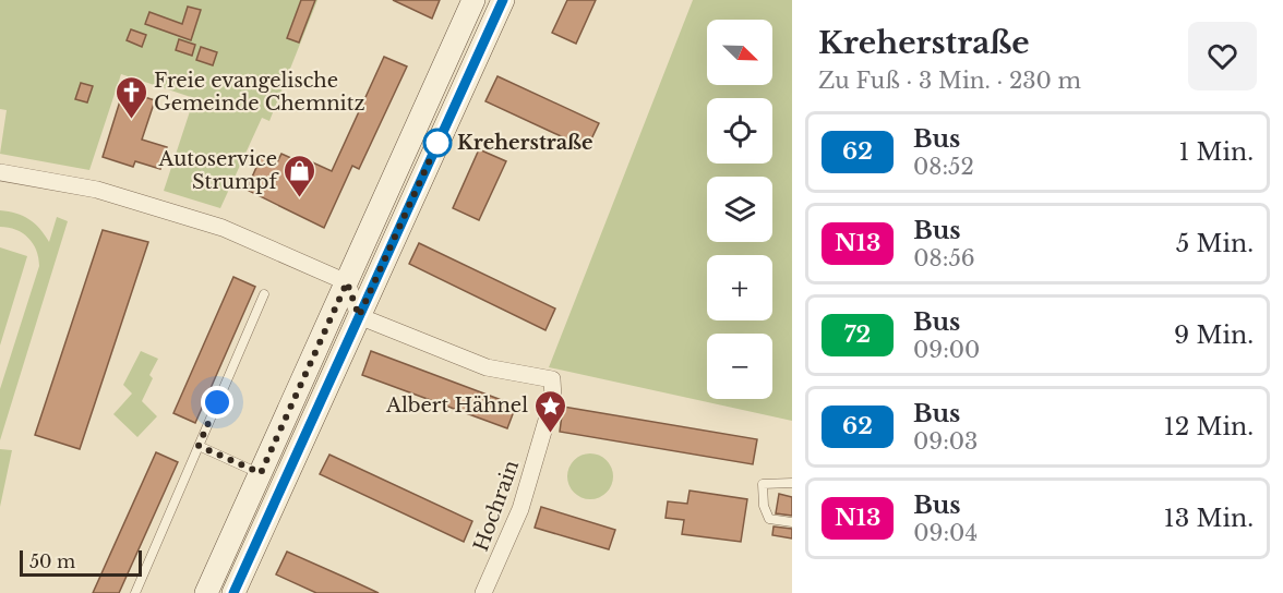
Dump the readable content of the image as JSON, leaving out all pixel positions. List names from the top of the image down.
{
  "streets": {
    "street": ["Hochrain"]
  },
  "places": {
    "church": ["Freie evangelische Gemeinde Chemnitz"],
    "other": ["Kreherstraße"],
    "shop": ["Autoservice Strumpf"],
    "place": ["Albert Hähnel"]
  },
  "lines": ["bus line 62"],
  "scale_bar": "50 m",
  "north": "bottom right",
  "page": {
    "heading": ["Kreherstraße", "Zu Fuß · 3 Min. · 230 m"],
    "map_buttons": ["+", "−"],
    "list": [
      {
        "mark": "62",
        "name": "Bus",
        "note": "08:52",
        "value": "1 Min."
      },
      {
        "mark": "N13",
        "name": "Bus",
        "note": "08:56",
        "value": "5 Min."
      },
      {
        "mark": "72",
        "name": "Bus",
        "note": "09:00",
        "value": "9 Min."
      },
      {
        "mark": "62",
        "name": "Bus",
        "note": "09:03",
        "value": "12 Min."
      },
      {
        "mark": "N13",
        "name": "Bus",
        "note": "09:04",
        "value": "13 Min."
      }
    ],
    "scale": "50 m"
  }
}
